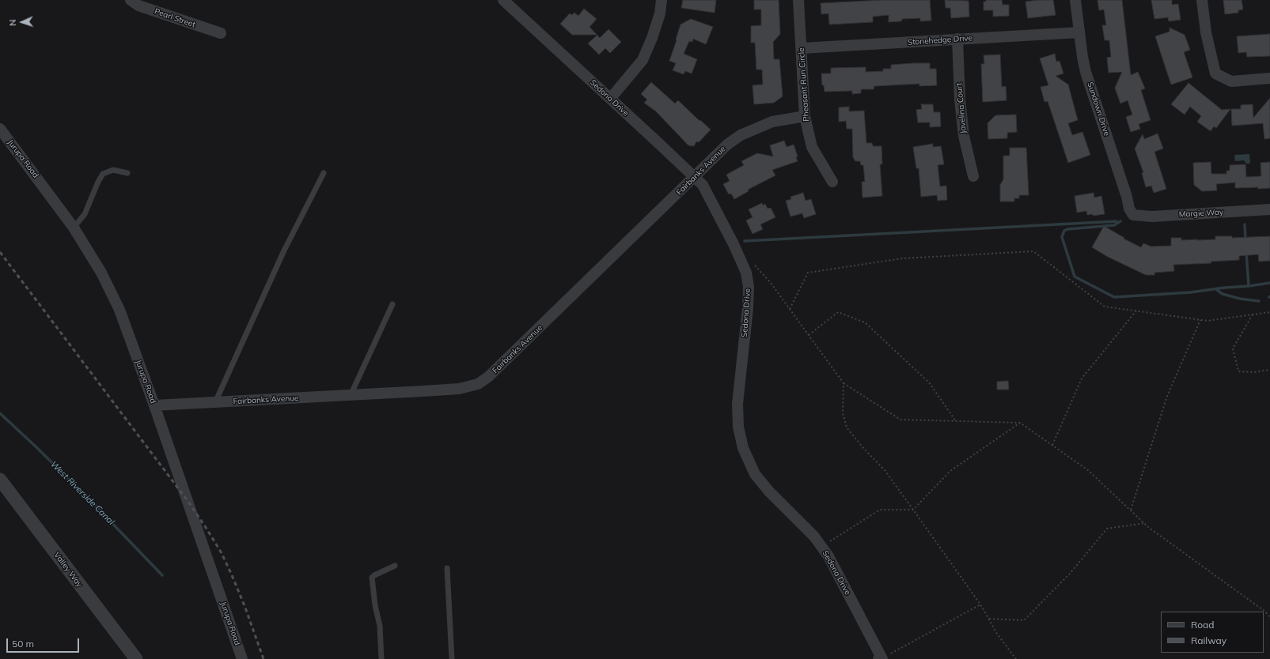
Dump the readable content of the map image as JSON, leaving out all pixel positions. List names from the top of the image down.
{
  "streets": {
    "street": [
      "Pearl Street",
      "Stonehedge Drive",
      "Pheasant Run Circle",
      "Sedona Drive",
      "Javelina Court",
      "Sundown Drive",
      "Jurupa Road",
      "Fairbanks Avenue",
      "Margie Way",
      "Valley Way"
    ]
  },
  "crossings": [
    ["Stonehedge Drive", "Pheasant Run Circle"],
    ["Stonehedge Drive", "Javelina Court"],
    ["Stonehedge Drive", "Sundown Drive"],
    ["Pheasant Run Circle", "Fairbanks Avenue"],
    ["Sedona Drive", "Fairbanks Avenue"],
    ["Sundown Drive", "Margie Way"],
    ["Jurupa Road", "Fairbanks Avenue"]
  ],
  "water": ["West Riverside Canal"],
  "legend": ["Road", "Railway"],
  "scale_bar": "50 m",
  "north": "left"
}
